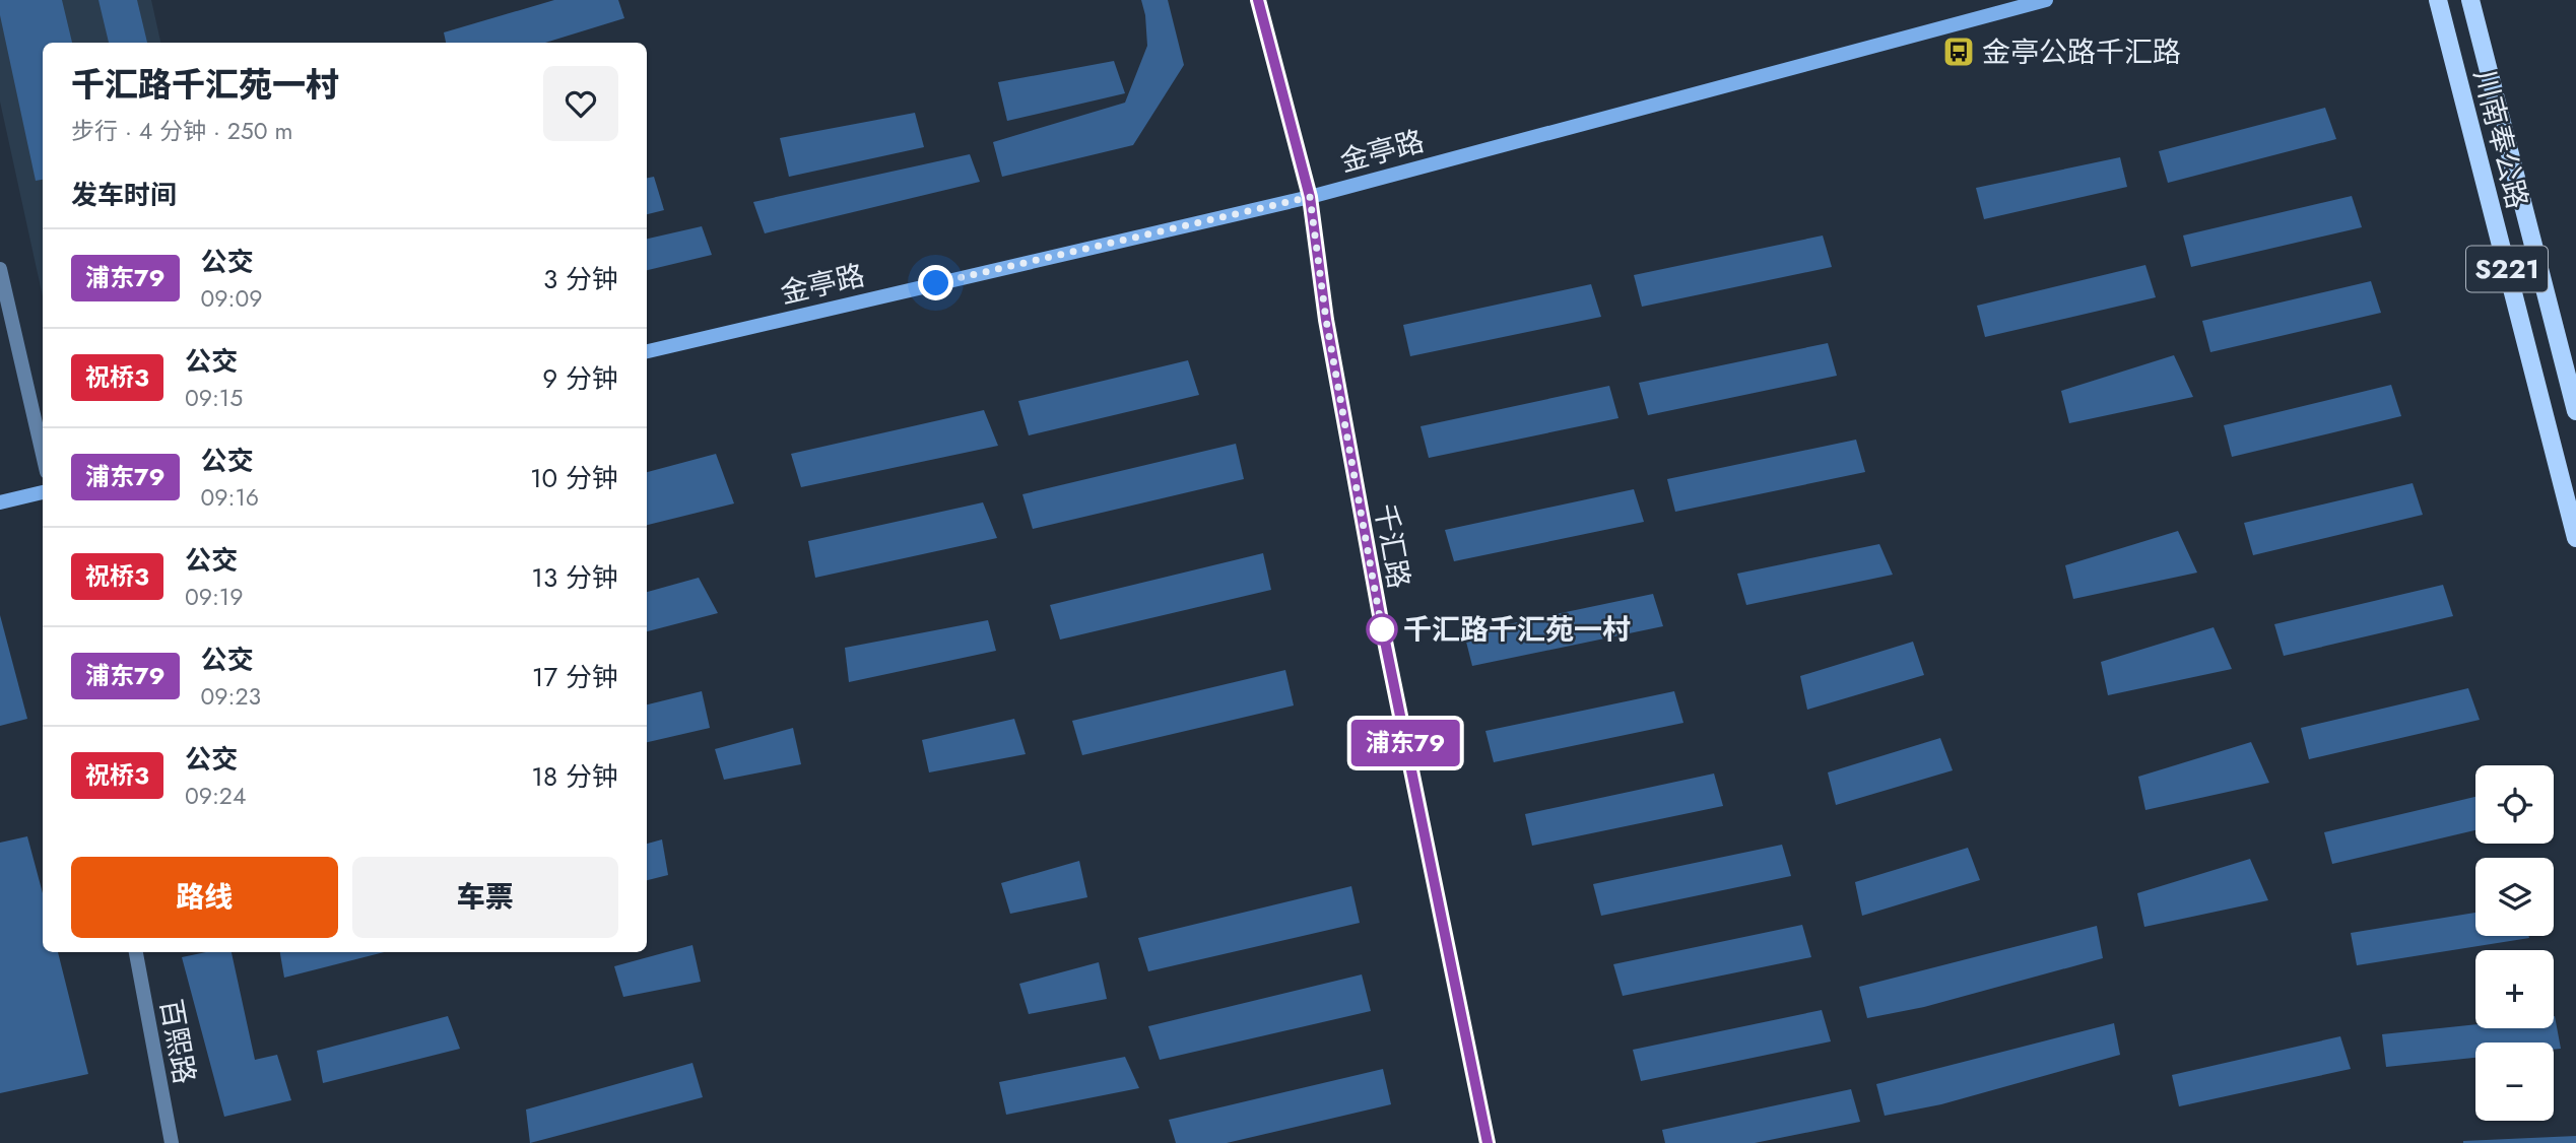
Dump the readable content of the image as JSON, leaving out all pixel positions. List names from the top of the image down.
{
  "streets": {
    "main road": ["川南奉公路", "金亭路", "S221"],
    "street": ["千汇路", "百熙路"]
  },
  "crossings": [
    ["金亭路", "千汇路"]
  ],
  "places": {
    "bus stop": ["金亭公路千汇路"],
    "other": ["千汇路千汇苑一村"]
  },
  "lines": ["bus line 浦东79"],
  "page": {
    "on_map": "浦东79",
    "heading": [
      ["千汇路千汇苑一村", "步行 · 4 分钟 · 250 m"],
      "发车时间"
    ],
    "list": [
      {
        "mark": "浦东79",
        "name": "公交",
        "note": "09:09",
        "value": "3 分钟"
      },
      {
        "mark": "祝桥3",
        "name": "公交",
        "note": "09:15",
        "value": "9 分钟"
      },
      {
        "mark": "浦东79",
        "name": "公交",
        "note": "09:16",
        "value": "10 分钟"
      },
      {
        "mark": "祝桥3",
        "name": "公交",
        "note": "09:19",
        "value": "13 分钟"
      },
      {
        "mark": "浦东79",
        "name": "公交",
        "note": "09:23",
        "value": "17 分钟"
      },
      {
        "mark": "祝桥3",
        "name": "公交",
        "note": "09:24",
        "value": "18 分钟"
      }
    ],
    "map_buttons": ["+", "−"],
    "buttons": ["路线", "车票"]
  }
}
